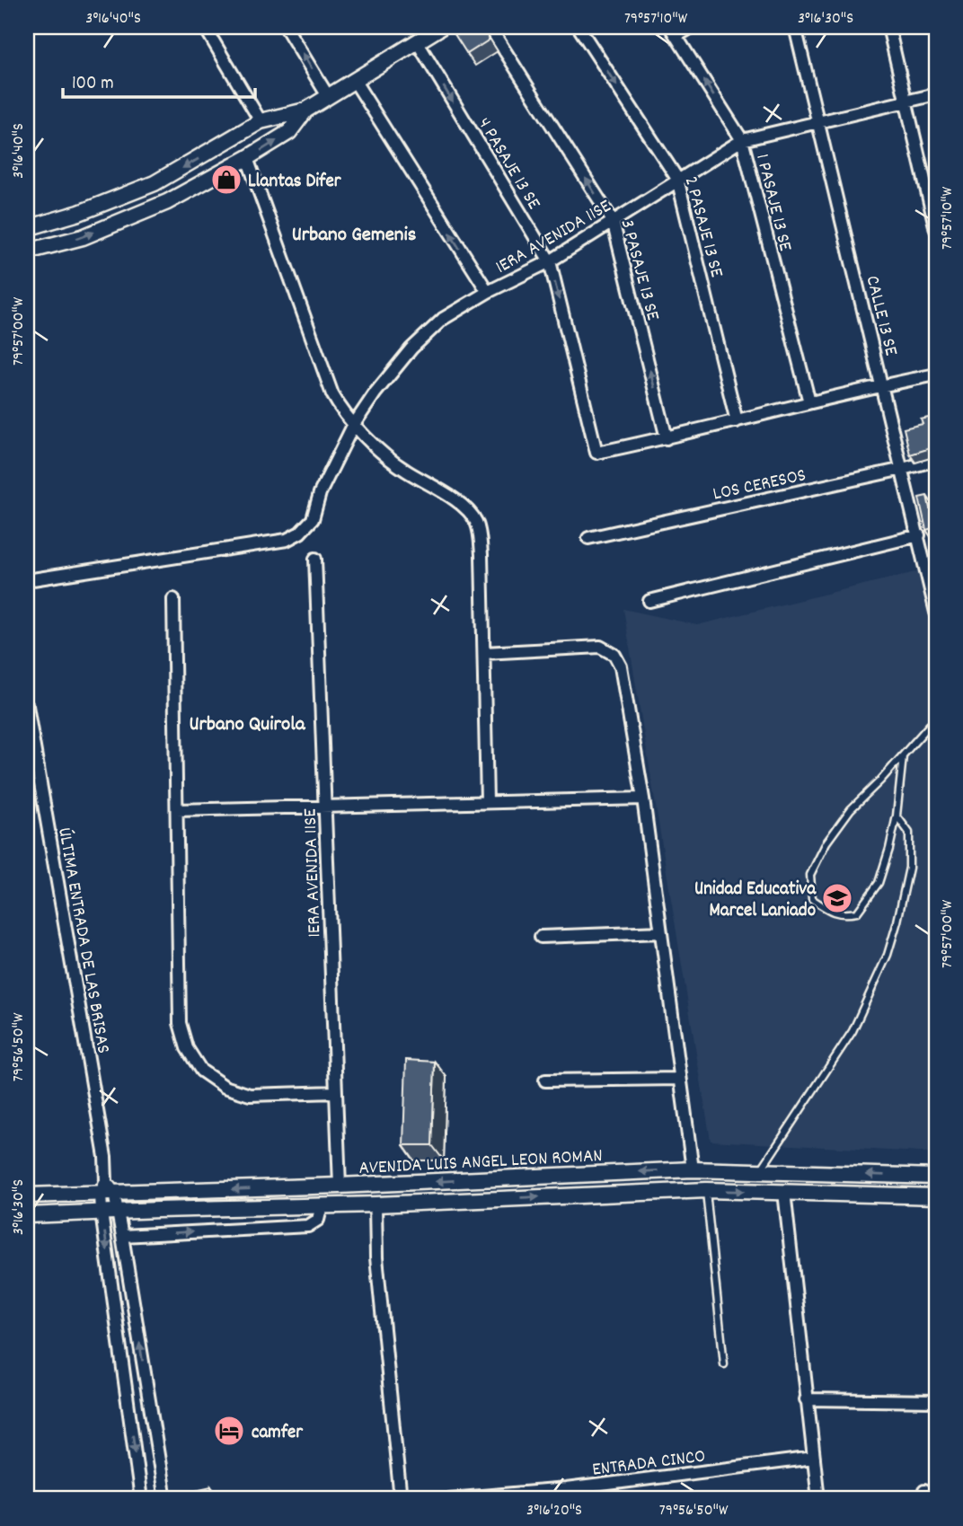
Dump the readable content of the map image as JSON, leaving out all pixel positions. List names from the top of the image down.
{
  "streets": {
    "main road": ["AVENIDA LUIS ANGEL LEON ROMAN"],
    "street": [
      "4 PASAJE 13 SE",
      "1 PASAJE 13 SE",
      "2 PASAJE 13 SE",
      "1ERA AVENIDA 11SE",
      "3 PASAJE 13 SE",
      "CALLE 13 SE",
      "LOS CERESOS",
      "ÚLTIMA ENTRADA DE LAS BRISAS",
      "ENTRADA CINCO"
    ]
  },
  "crossings": [
    ["4 PASAJE 13 SE", "1ERA AVENIDA 11SE"],
    ["4 PASAJE 13 SE", "3 PASAJE 13 SE"],
    ["1 PASAJE 13 SE", "1ERA AVENIDA 11SE"],
    ["2 PASAJE 13 SE", "1ERA AVENIDA 11SE"],
    ["1ERA AVENIDA 11SE", "3 PASAJE 13 SE"],
    ["1ERA AVENIDA 11SE", "CALLE 13 SE"],
    ["1ERA AVENIDA 11SE", "AVENIDA LUIS ANGEL LEON ROMAN"],
    ["CALLE 13 SE", "LOS CERESOS"],
    ["ÚLTIMA ENTRADA DE LAS BRISAS", "AVENIDA LUIS ANGEL LEON ROMAN"]
  ],
  "one_way": ["2 PASAJE 13 SE", "3 PASAJE 13 SE"],
  "districts": ["Urbano Gemenis", "Urbano Quirola"],
  "places": {
    "shop": ["Llantas Difer"],
    "school or university": ["Unidad Educativa Marcel Laniado"],
    "hotel": ["camfer"]
  },
  "scale_bar": "100 m",
  "coordinates": [
    "3°16'40\"S",
    "79°57'10\"W",
    "3°16'30\"S",
    "79°57'00\"W",
    "79°56'50\"W",
    "3°16'20\"S"
  ]
}
